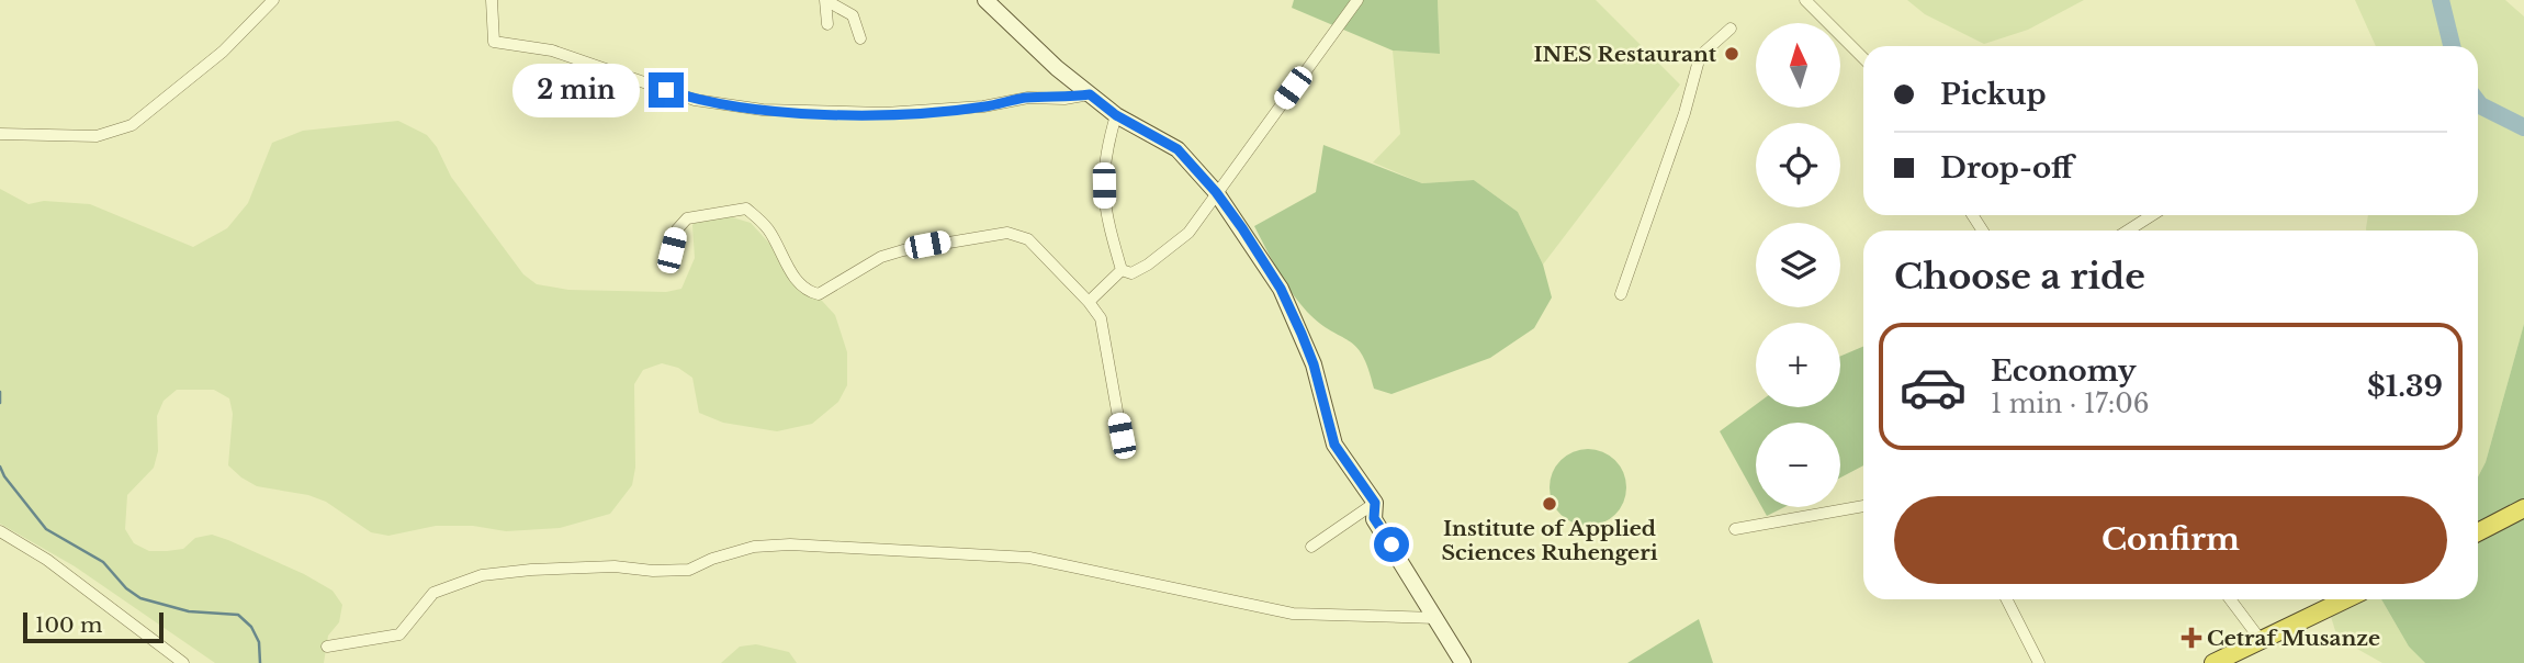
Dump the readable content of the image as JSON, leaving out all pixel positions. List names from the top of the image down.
{
  "places": {
    "other": ["INES Restaurant", "Institute of Applied Sciences Ruhengeri"],
    "health": ["Cetraf Musanze"]
  },
  "scale_bar": "100 m",
  "north": "top",
  "page": {
    "map_buttons": ["+", "−"],
    "banner": ["Pickup", "Drop-off"],
    "bubble": "2 min",
    "heading": "Choose a ride",
    "list": [
      {
        "name": "Economy",
        "note": "1 min · 17:06",
        "value": "$1.39"
      }
    ],
    "buttons": "Confirm",
    "scale": "100 m"
  }
}
